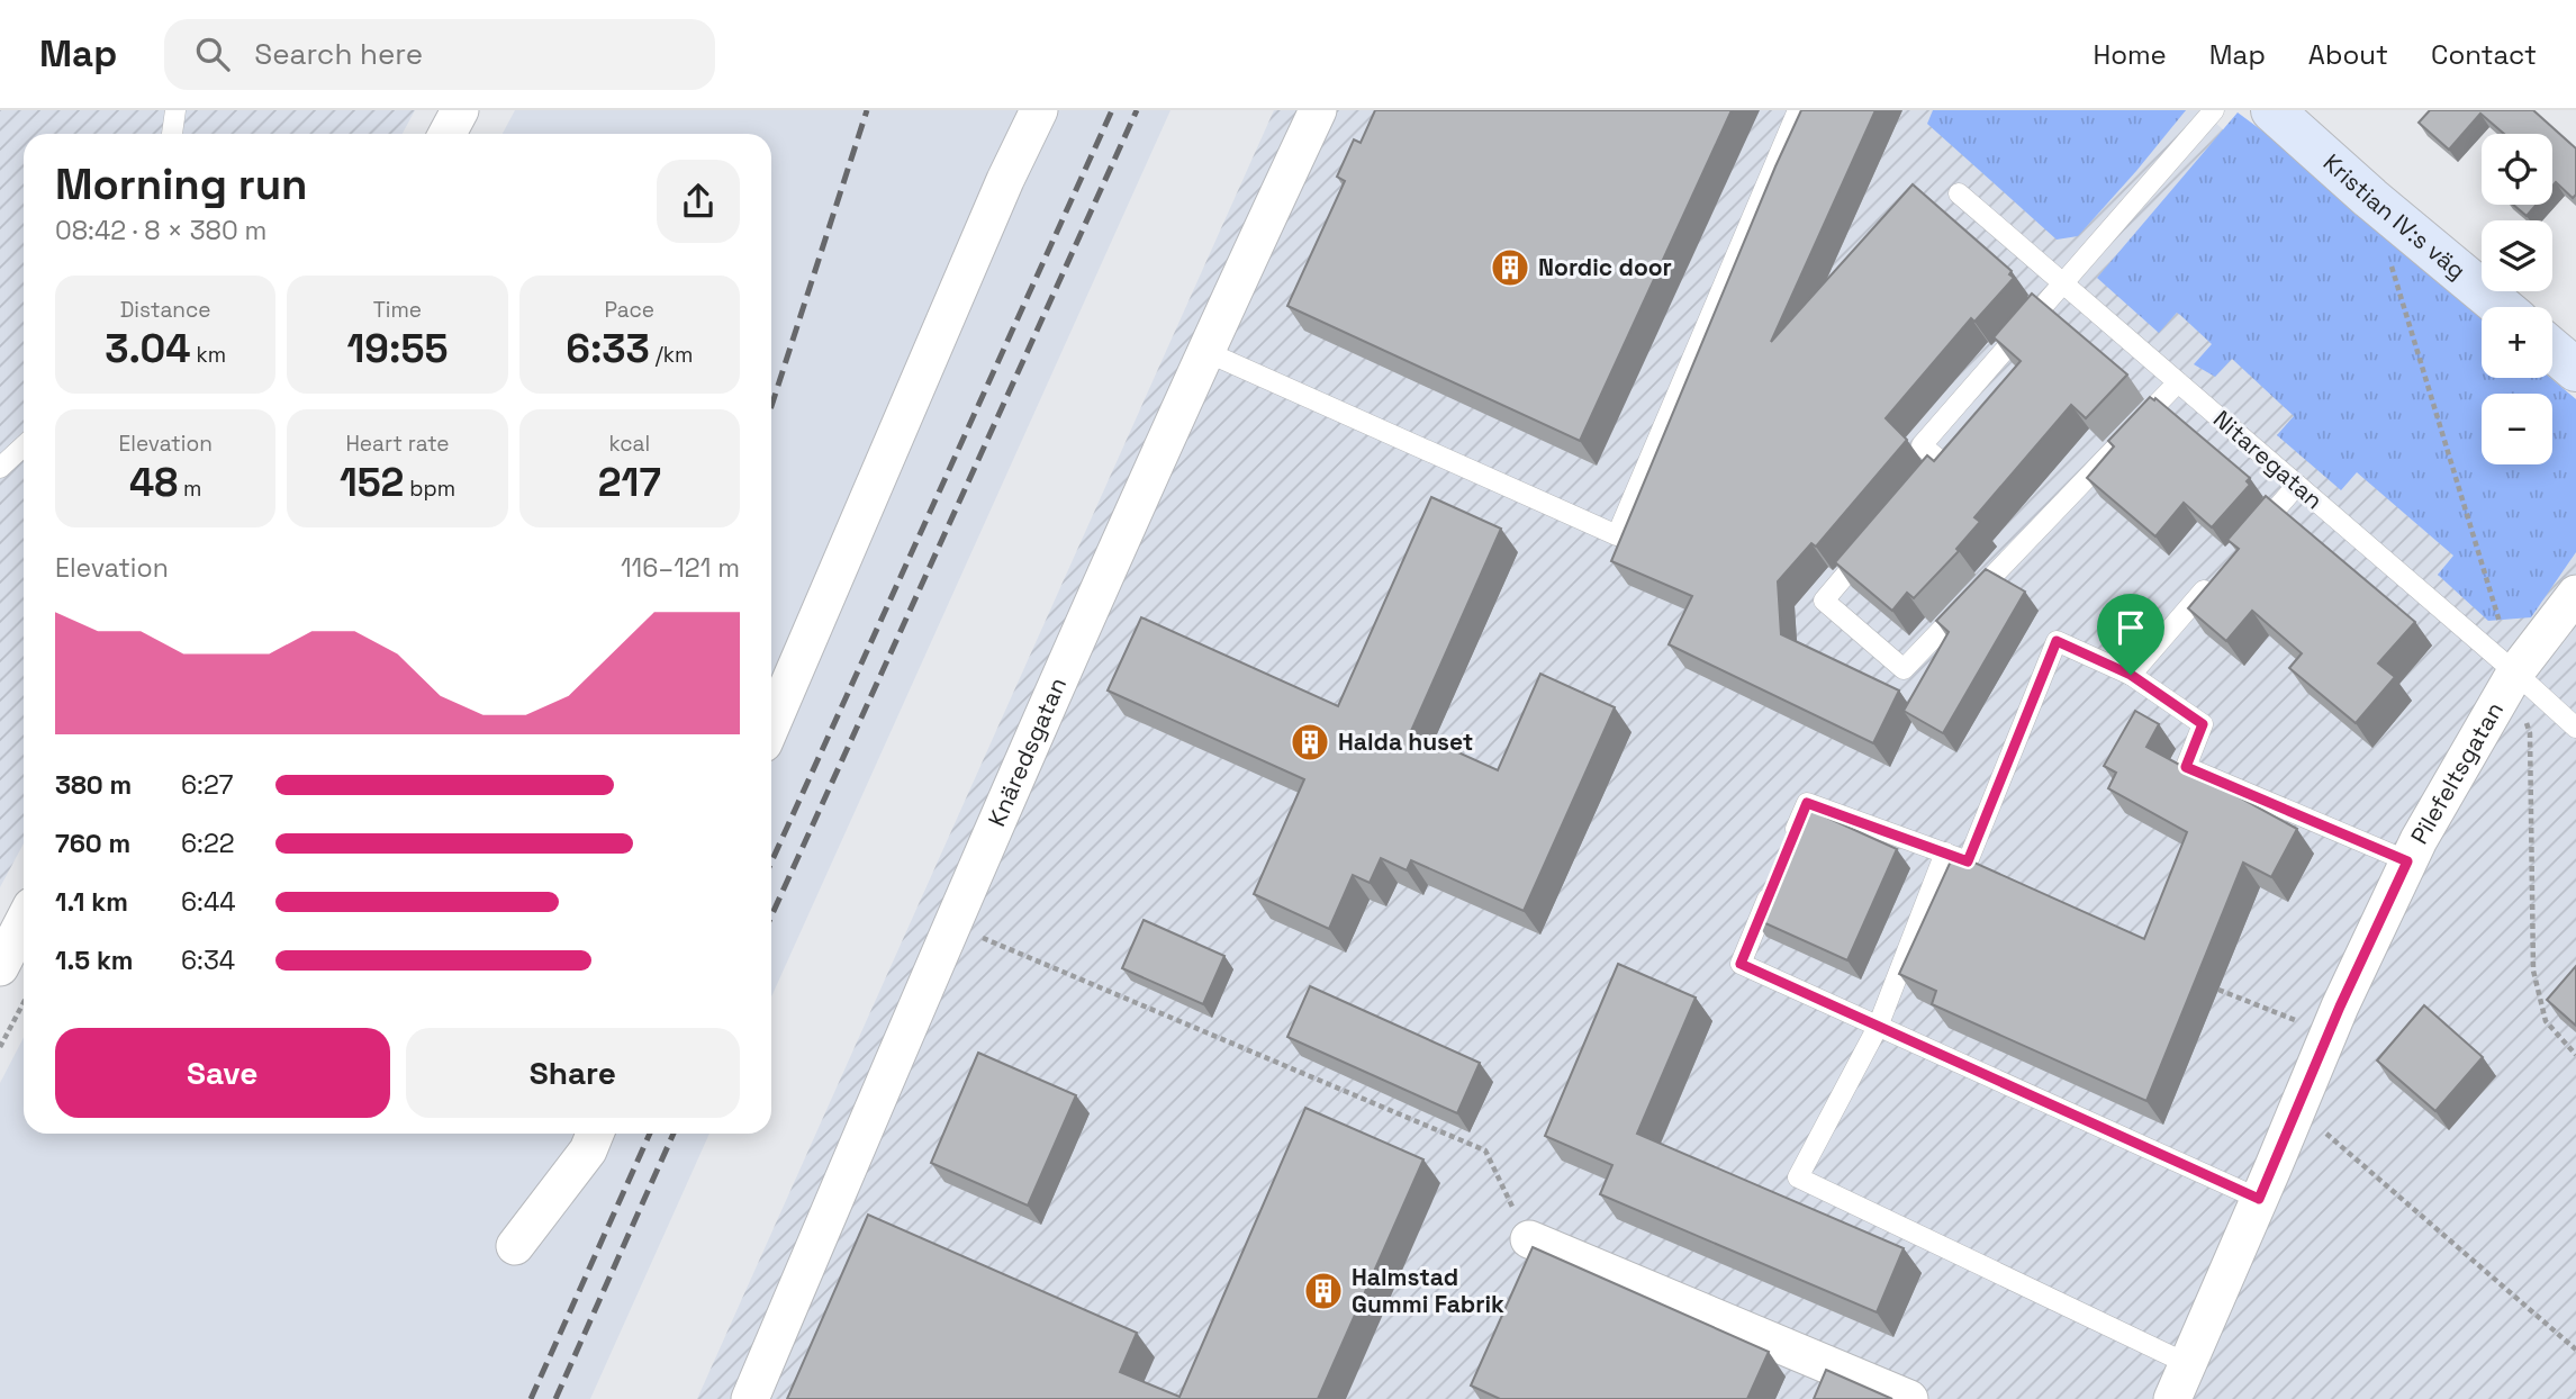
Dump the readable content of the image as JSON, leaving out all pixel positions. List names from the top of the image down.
{
  "streets": {
    "street": ["Kristian IV:s väg", "Knäredsgatan", "Pilefeltsgatan"],
    "lane": ["Nitaregatan"]
  },
  "crossings": [
    ["Nitaregatan", "Pilefeltsgatan"]
  ],
  "places": {
    "building": ["Nordic door", "Halda huset", "Halmstad Gummi Fabrik"]
  },
  "page": {
    "header": "Map",
    "search": "Search here",
    "nav": [
      "Home",
      "Map",
      "About",
      "Contact"
    ],
    "map_buttons": ["+", "−"],
    "heading": ["Morning run", "08:42 · 8 × 380 m"],
    "stats": [
      ["Distance", "3.04 km"],
      ["Time", "19:55"],
      ["Pace", "6:33 /km"],
      ["Elevation", "48 m"],
      ["Heart rate", "152 bpm"],
      ["kcal", "217"]
    ],
    "chart": ["Elevation", "116–121 m"],
    "list": [
      {
        "name": "380 m",
        "note": "6:27"
      },
      {
        "name": "760 m",
        "note": "6:22"
      },
      {
        "name": "1.1 km",
        "note": "6:44"
      },
      {
        "name": "1.5 km",
        "note": "6:34"
      }
    ],
    "buttons": ["Save", "Share"]
  }
}
